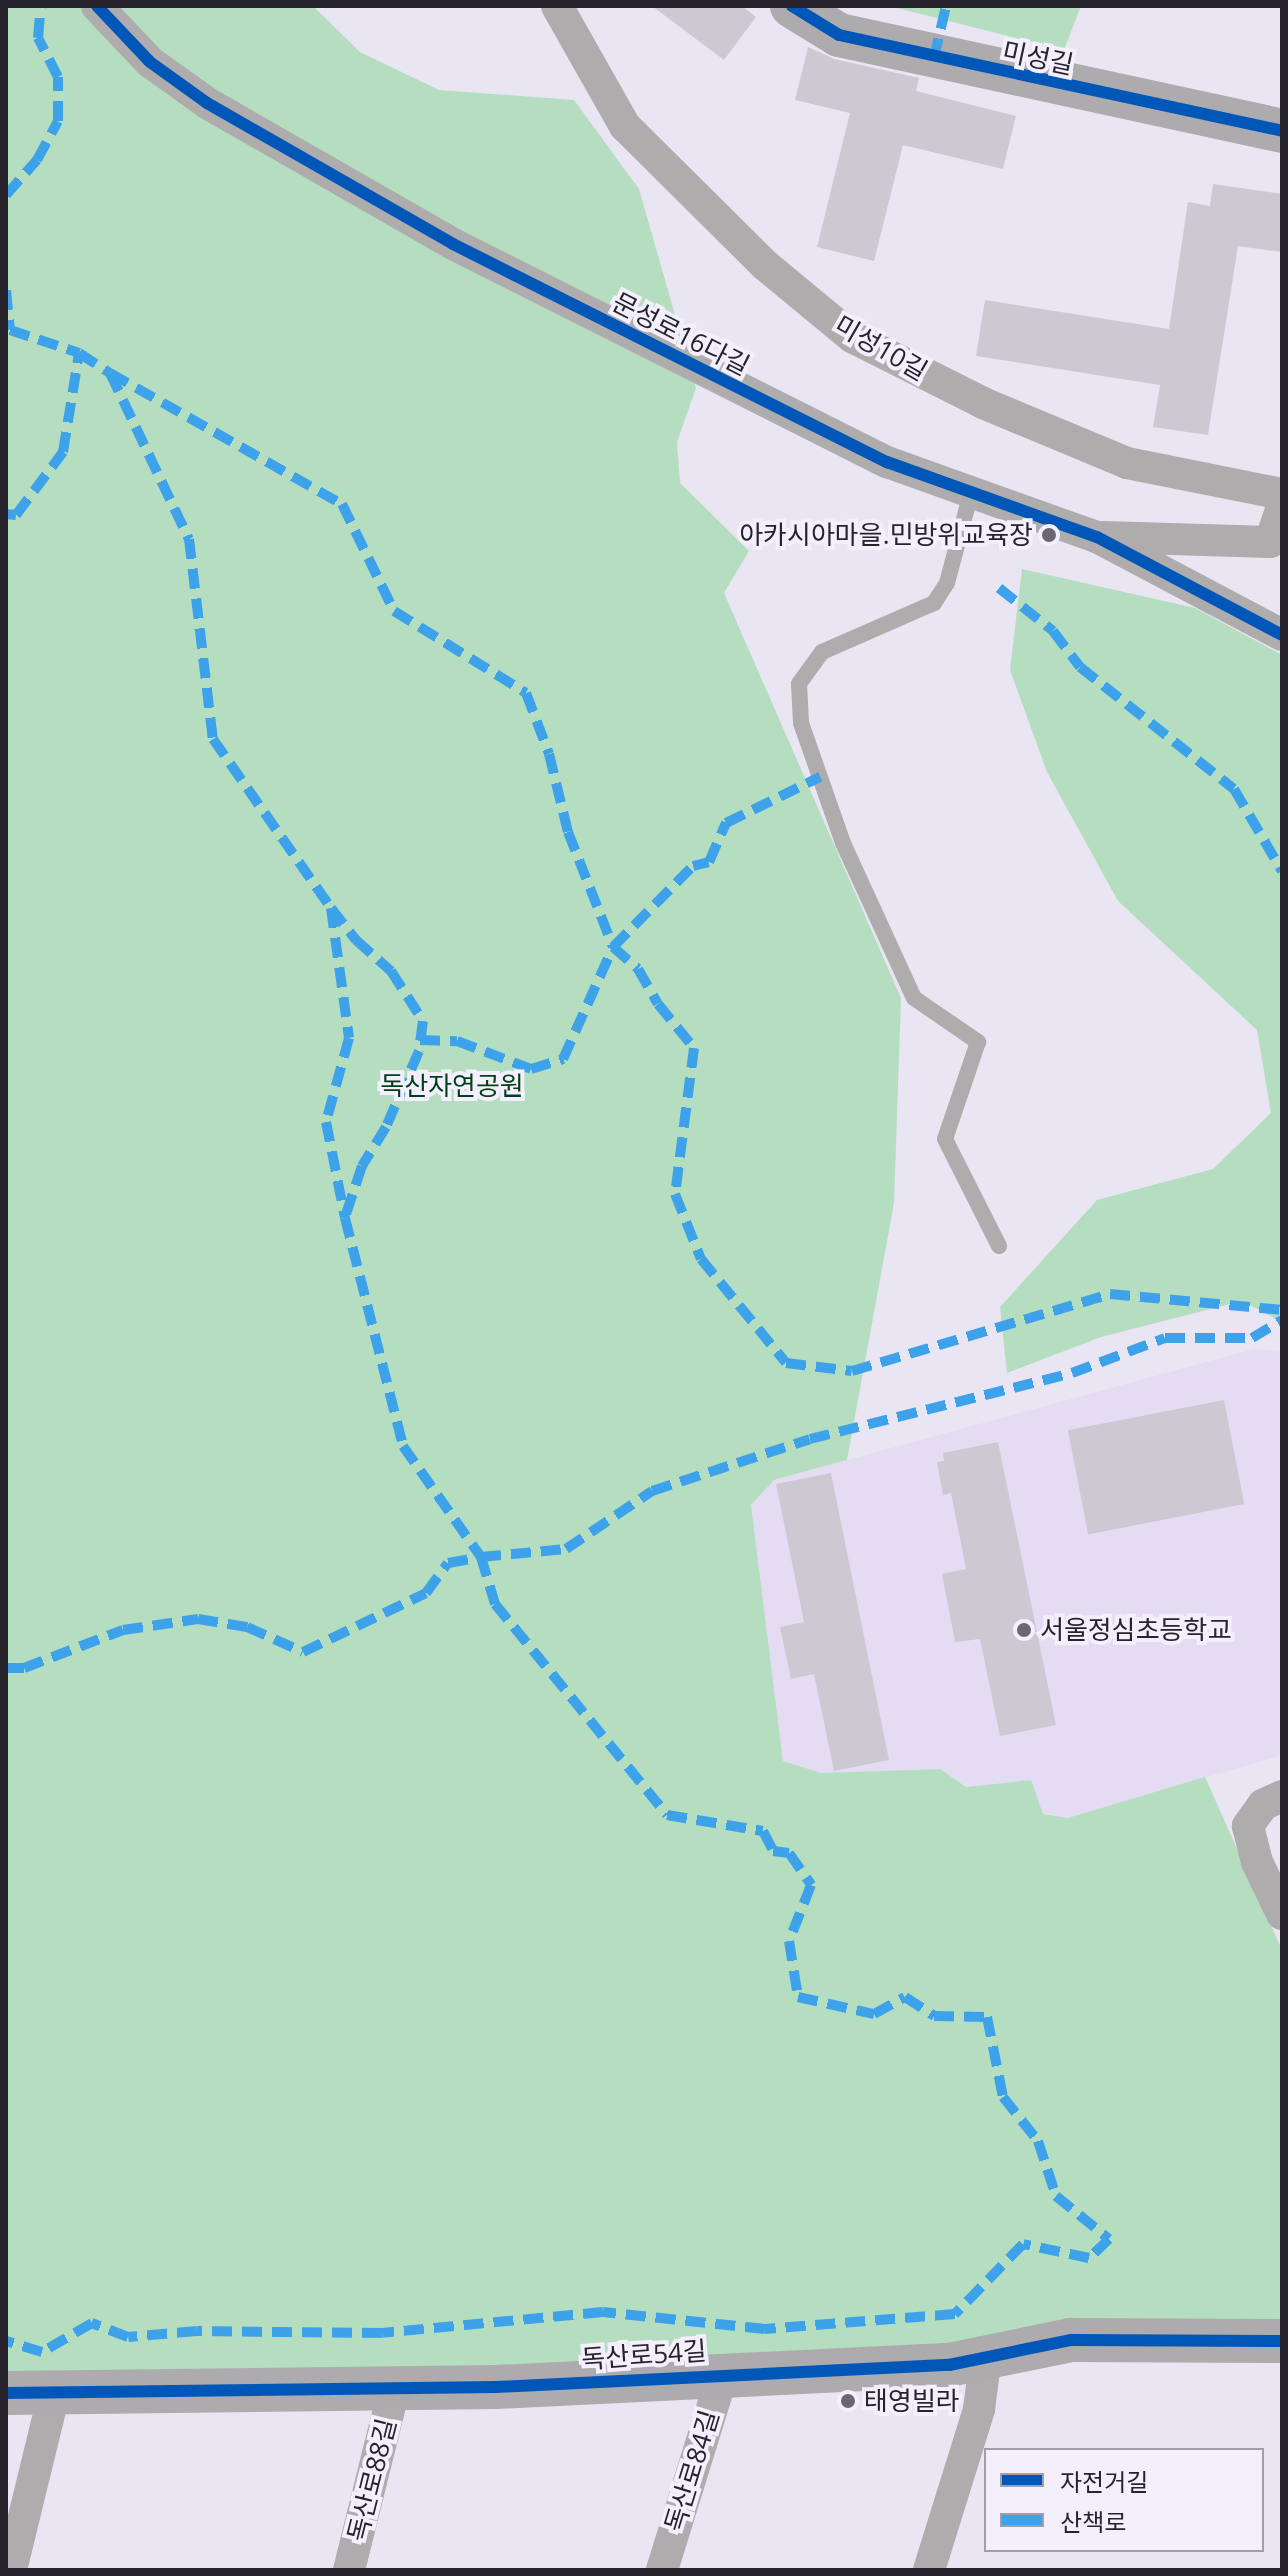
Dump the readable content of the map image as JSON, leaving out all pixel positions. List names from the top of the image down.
{
  "streets": {
    "street": [
      "미성길",
      "문성로16다길",
      "미성10길",
      "독산로54길",
      "독산로84길",
      "독산로88길"
    ]
  },
  "crossings": [
    ["독산로54길", "독산로84길"],
    ["독산로54길", "독산로88길"]
  ],
  "parks": ["독산자연공원"],
  "places": ["아카시아마을.민방위교육장", "서울정심초등학교", "태영빌라"],
  "legend": ["자전거길", "산책로"]
}
